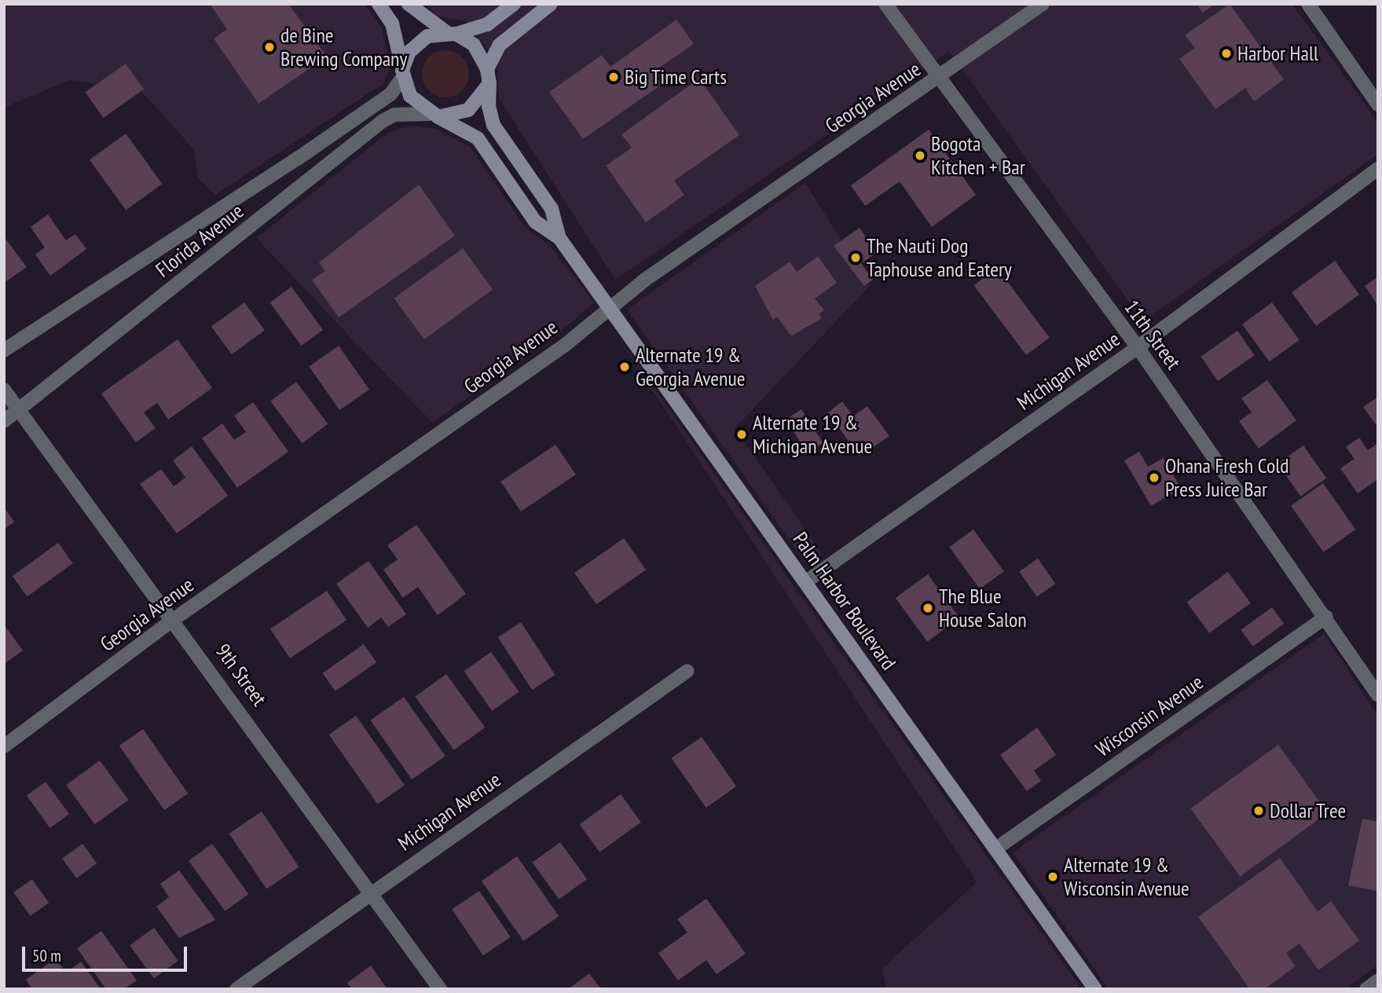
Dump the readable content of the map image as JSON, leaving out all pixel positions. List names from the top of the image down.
{
  "streets": {
    "main road": ["Palm Harbor Boulevard"],
    "street": [
      "Georgia Avenue",
      "Florida Avenue",
      "11th Street",
      "Michigan Avenue",
      "9th Street",
      "Wisconsin Avenue"
    ]
  },
  "crossings": [
    ["Georgia Avenue", "11th Street"],
    ["Georgia Avenue", "Palm Harbor Boulevard"],
    ["Georgia Avenue", "9th Street"],
    ["Florida Avenue", "Palm Harbor Boulevard"],
    ["Florida Avenue", "9th Street"],
    ["11th Street", "Michigan Avenue"],
    ["11th Street", "Wisconsin Avenue"],
    ["Michigan Avenue", "Palm Harbor Boulevard"],
    ["Michigan Avenue", "9th Street"],
    ["Palm Harbor Boulevard", "Wisconsin Avenue"]
  ],
  "places": [
    "de Bine Brewing Company",
    "Harbor Hall",
    "Big Time Carts",
    "Bogota Kitchen + Bar",
    "The Nauti Dog Taphouse and Eatery",
    "Alternate 19 & Georgia Avenue",
    "Alternate 19 & Michigan Avenue",
    "Ohana Fresh Cold Press Juice Bar",
    "The Blue House Salon",
    "Dollar Tree",
    "Alternate 19 & Wisconsin Avenue"
  ],
  "scale_bar": "50 m"
}
